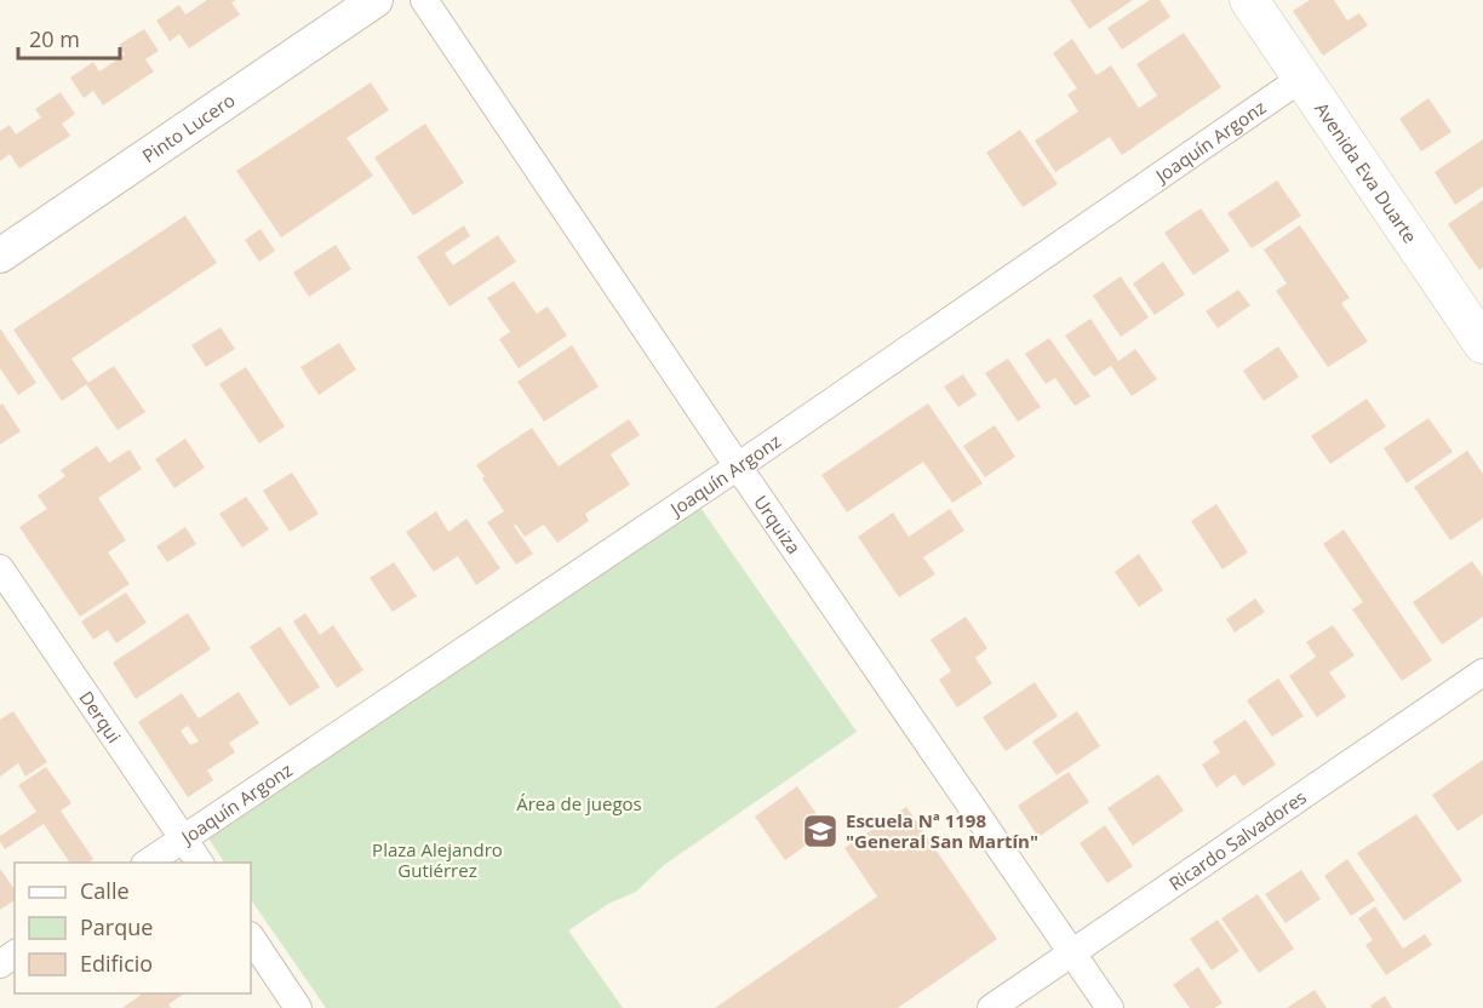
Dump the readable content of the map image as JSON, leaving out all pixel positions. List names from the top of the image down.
{
  "streets": {
    "main road": ["Avenida Eva Duarte"],
    "street": [
      "Pinto Lucero",
      "Joaquín Argonz",
      "Urquiza",
      "Derqui",
      "Ricardo Salvadores"
    ]
  },
  "crossings": [
    ["Joaquín Argonz", "Avenida Eva Duarte"],
    ["Joaquín Argonz", "Urquiza"],
    ["Joaquín Argonz", "Derqui"],
    ["Urquiza", "Ricardo Salvadores"]
  ],
  "parks": ["Área de juegos", "Plaza Alejandro Gutiérrez"],
  "places": {
    "school or university": ["Escuela Nª 1198 \"General San Martín\""]
  },
  "legend": ["Calle", "Parque", "Edificio"],
  "scale_bar": "20 m"
}
